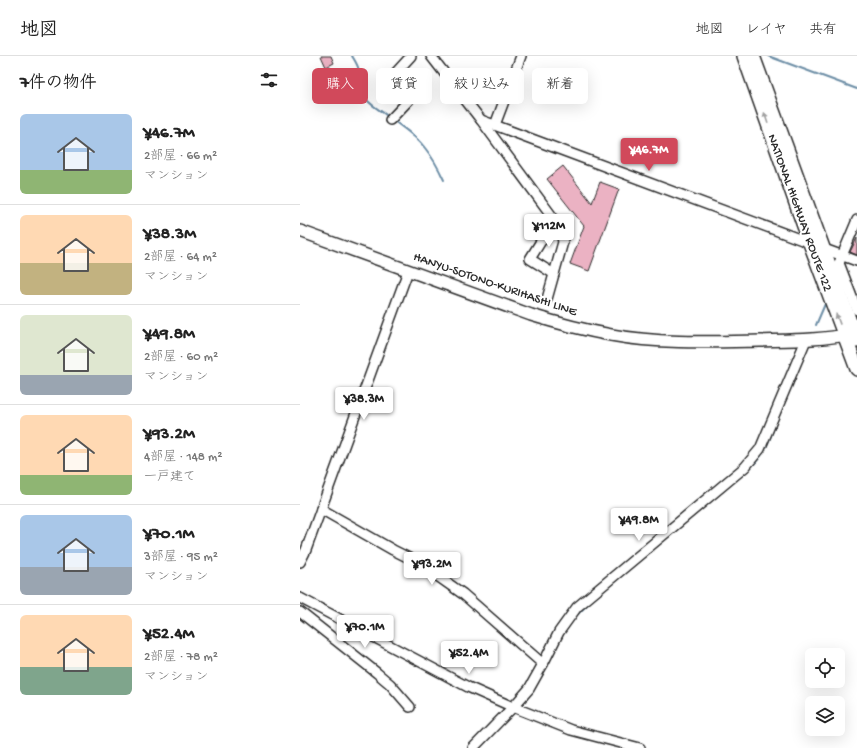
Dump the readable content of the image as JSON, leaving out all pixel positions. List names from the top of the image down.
{
  "streets": {
    "highway": ["NATIONAL HIGHWAY ROUTE 122"],
    "main road": ["HANYU-SOTONO-KURIHASHI LINE"]
  },
  "crossings": [
    ["NATIONAL HIGHWAY ROUTE 122", "HANYU-SOTONO-KURIHASHI LINE"]
  ],
  "page": {
    "header": "地図",
    "nav": ["地図", "レイヤ", "共有"],
    "heading": "7件の物件",
    "chip": [
      "購入",
      "賃貸",
      "絞り込み",
      "新着"
    ],
    "list": [
      {
        "name": "¥46.7M",
        "note": "2部屋 · 66 m² · マンション"
      },
      {
        "name": "¥38.3M",
        "note": "2部屋 · 64 m² · マンション"
      },
      {
        "name": "¥49.8M",
        "note": "2部屋 · 60 m² · マンション"
      },
      {
        "name": "¥93.2M",
        "note": "4部屋 · 148 m² · 一戸建て"
      },
      {
        "name": "¥70.1M",
        "note": "3部屋 · 95 m² · マンション"
      },
      {
        "name": "¥52.4M",
        "note": "2部屋 · 78 m² · マンション"
      }
    ],
    "price": [
      "¥46.7M",
      "¥112M",
      "¥38.3M",
      "¥49.8M",
      "¥93.2M",
      "¥70.1M",
      "¥52.4M"
    ]
  }
}
